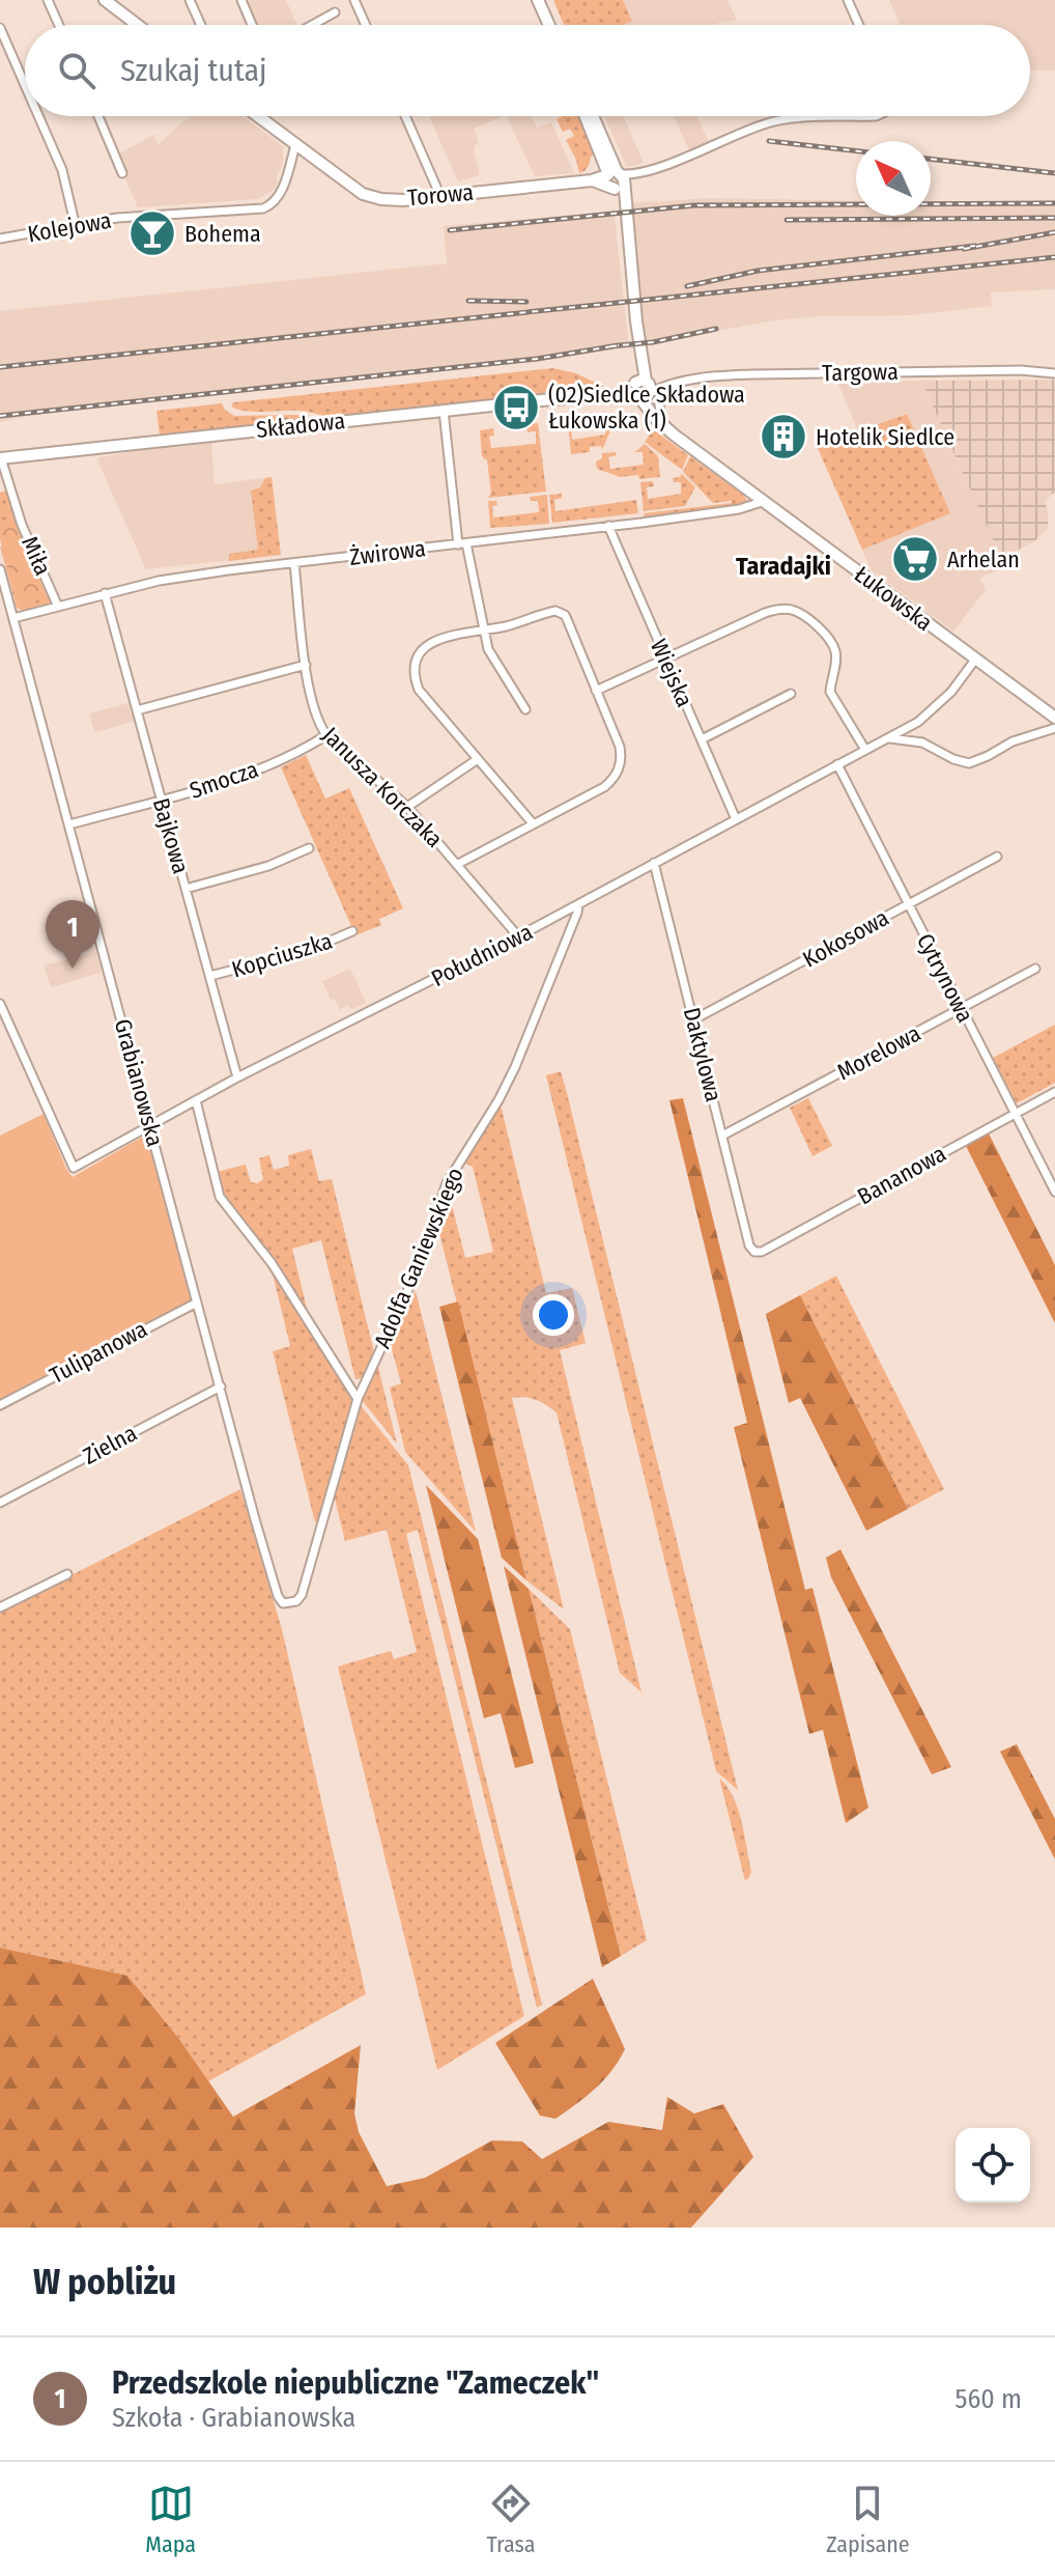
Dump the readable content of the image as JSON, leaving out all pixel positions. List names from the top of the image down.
{
  "streets": {
    "main road": ["Torowa", "Składowa", "Łukowska"],
    "street": [
      "Kolejowa",
      "Targowa",
      "Żwirowa",
      "Miła",
      "Wiejska",
      "Smocza",
      "Janusza Korczaka",
      "Bajkowa",
      "Kokosowa",
      "Kopciuszka",
      "Południowa",
      "Cytrynowa",
      "Morelowa",
      "Daktylowa",
      "Grabianowska",
      "Bananowa",
      "Adolfa Ganiewskiego",
      "Tulipanowa",
      "Zielna"
    ]
  },
  "crossings": [
    ["Torowa", "Kolejowa"],
    ["Targowa", "Składowa"],
    ["Składowa", "Miła"],
    ["Żwirowa", "Miła"],
    ["Żwirowa", "Łukowska"],
    ["Żwirowa", "Wiejska"],
    ["Żwirowa", "Janusza Korczaka"],
    ["Żwirowa", "Bajkowa"],
    ["Żwirowa", "Grabianowska"],
    ["Łukowska", "Południowa"],
    ["Wiejska", "Południowa"],
    ["Smocza", "Janusza Korczaka"],
    ["Smocza", "Bajkowa"],
    ["Smocza", "Grabianowska"],
    ["Janusza Korczaka", "Południowa"],
    ["Bajkowa", "Kopciuszka"],
    ["Bajkowa", "Południowa"],
    ["Kokosowa", "Cytrynowa"],
    ["Kokosowa", "Daktylowa"],
    ["Południowa", "Cytrynowa"],
    ["Południowa", "Daktylowa"],
    ["Południowa", "Grabianowska"],
    ["Południowa", "Adolfa Ganiewskiego"],
    ["Cytrynowa", "Morelowa"],
    ["Cytrynowa", "Bananowa"],
    ["Morelowa", "Daktylowa"],
    ["Daktylowa", "Bananowa"],
    ["Grabianowska", "Adolfa Ganiewskiego"],
    ["Grabianowska", "Tulipanowa"],
    ["Grabianowska", "Zielna"]
  ],
  "districts": ["Taradajki"],
  "places": {
    "bar": ["Bohema"],
    "bus stop": ["(02)Siedlce Składowa Łukowska (1)"],
    "building": ["Hotelik Siedlce"],
    "supermarket": ["Arhelan"]
  },
  "north": "top left",
  "page": {
    "search": "Szukaj tutaj",
    "pins": "1",
    "heading": "W pobliżu",
    "list": [
      {
        "mark": "1",
        "name": "Przedszkole niepubliczne \"Zameczek\"",
        "note": "Szkoła · Grabianowska",
        "value": "560 m"
      }
    ],
    "nav": ["Mapa", "Trasa", "Zapisane"]
  }
}
